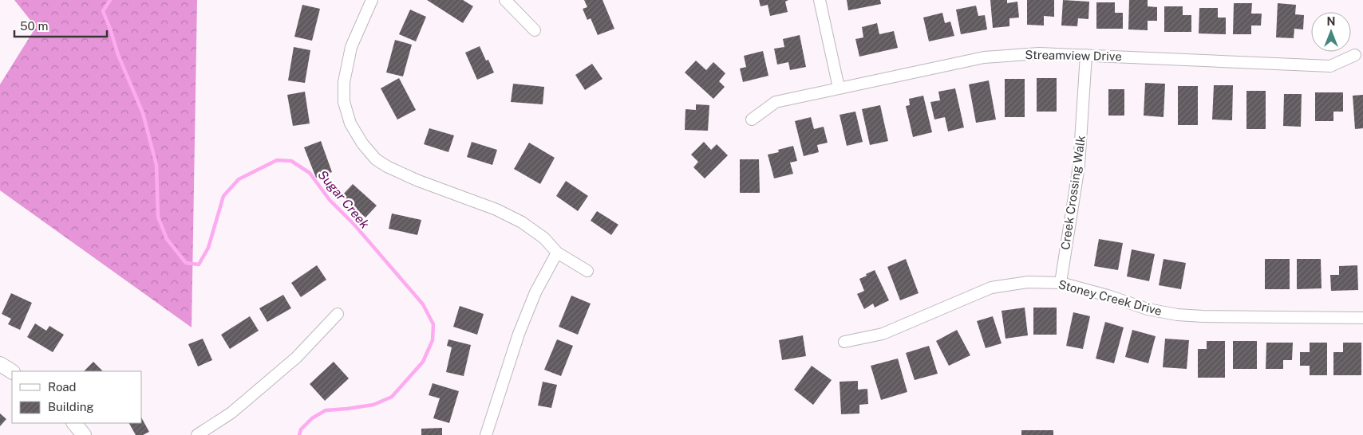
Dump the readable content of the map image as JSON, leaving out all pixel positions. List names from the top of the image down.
{
  "streets": {
    "street": ["Streamview Drive", "Creek Crossing Walk", "Stoney Creek Drive"]
  },
  "crossings": [
    ["Streamview Drive", "Creek Crossing Walk"],
    ["Creek Crossing Walk", "Stoney Creek Drive"]
  ],
  "water": ["Sugar Creek"],
  "legend": ["Road", "Building"],
  "scale_bar": "50 m",
  "north": "top"
}
